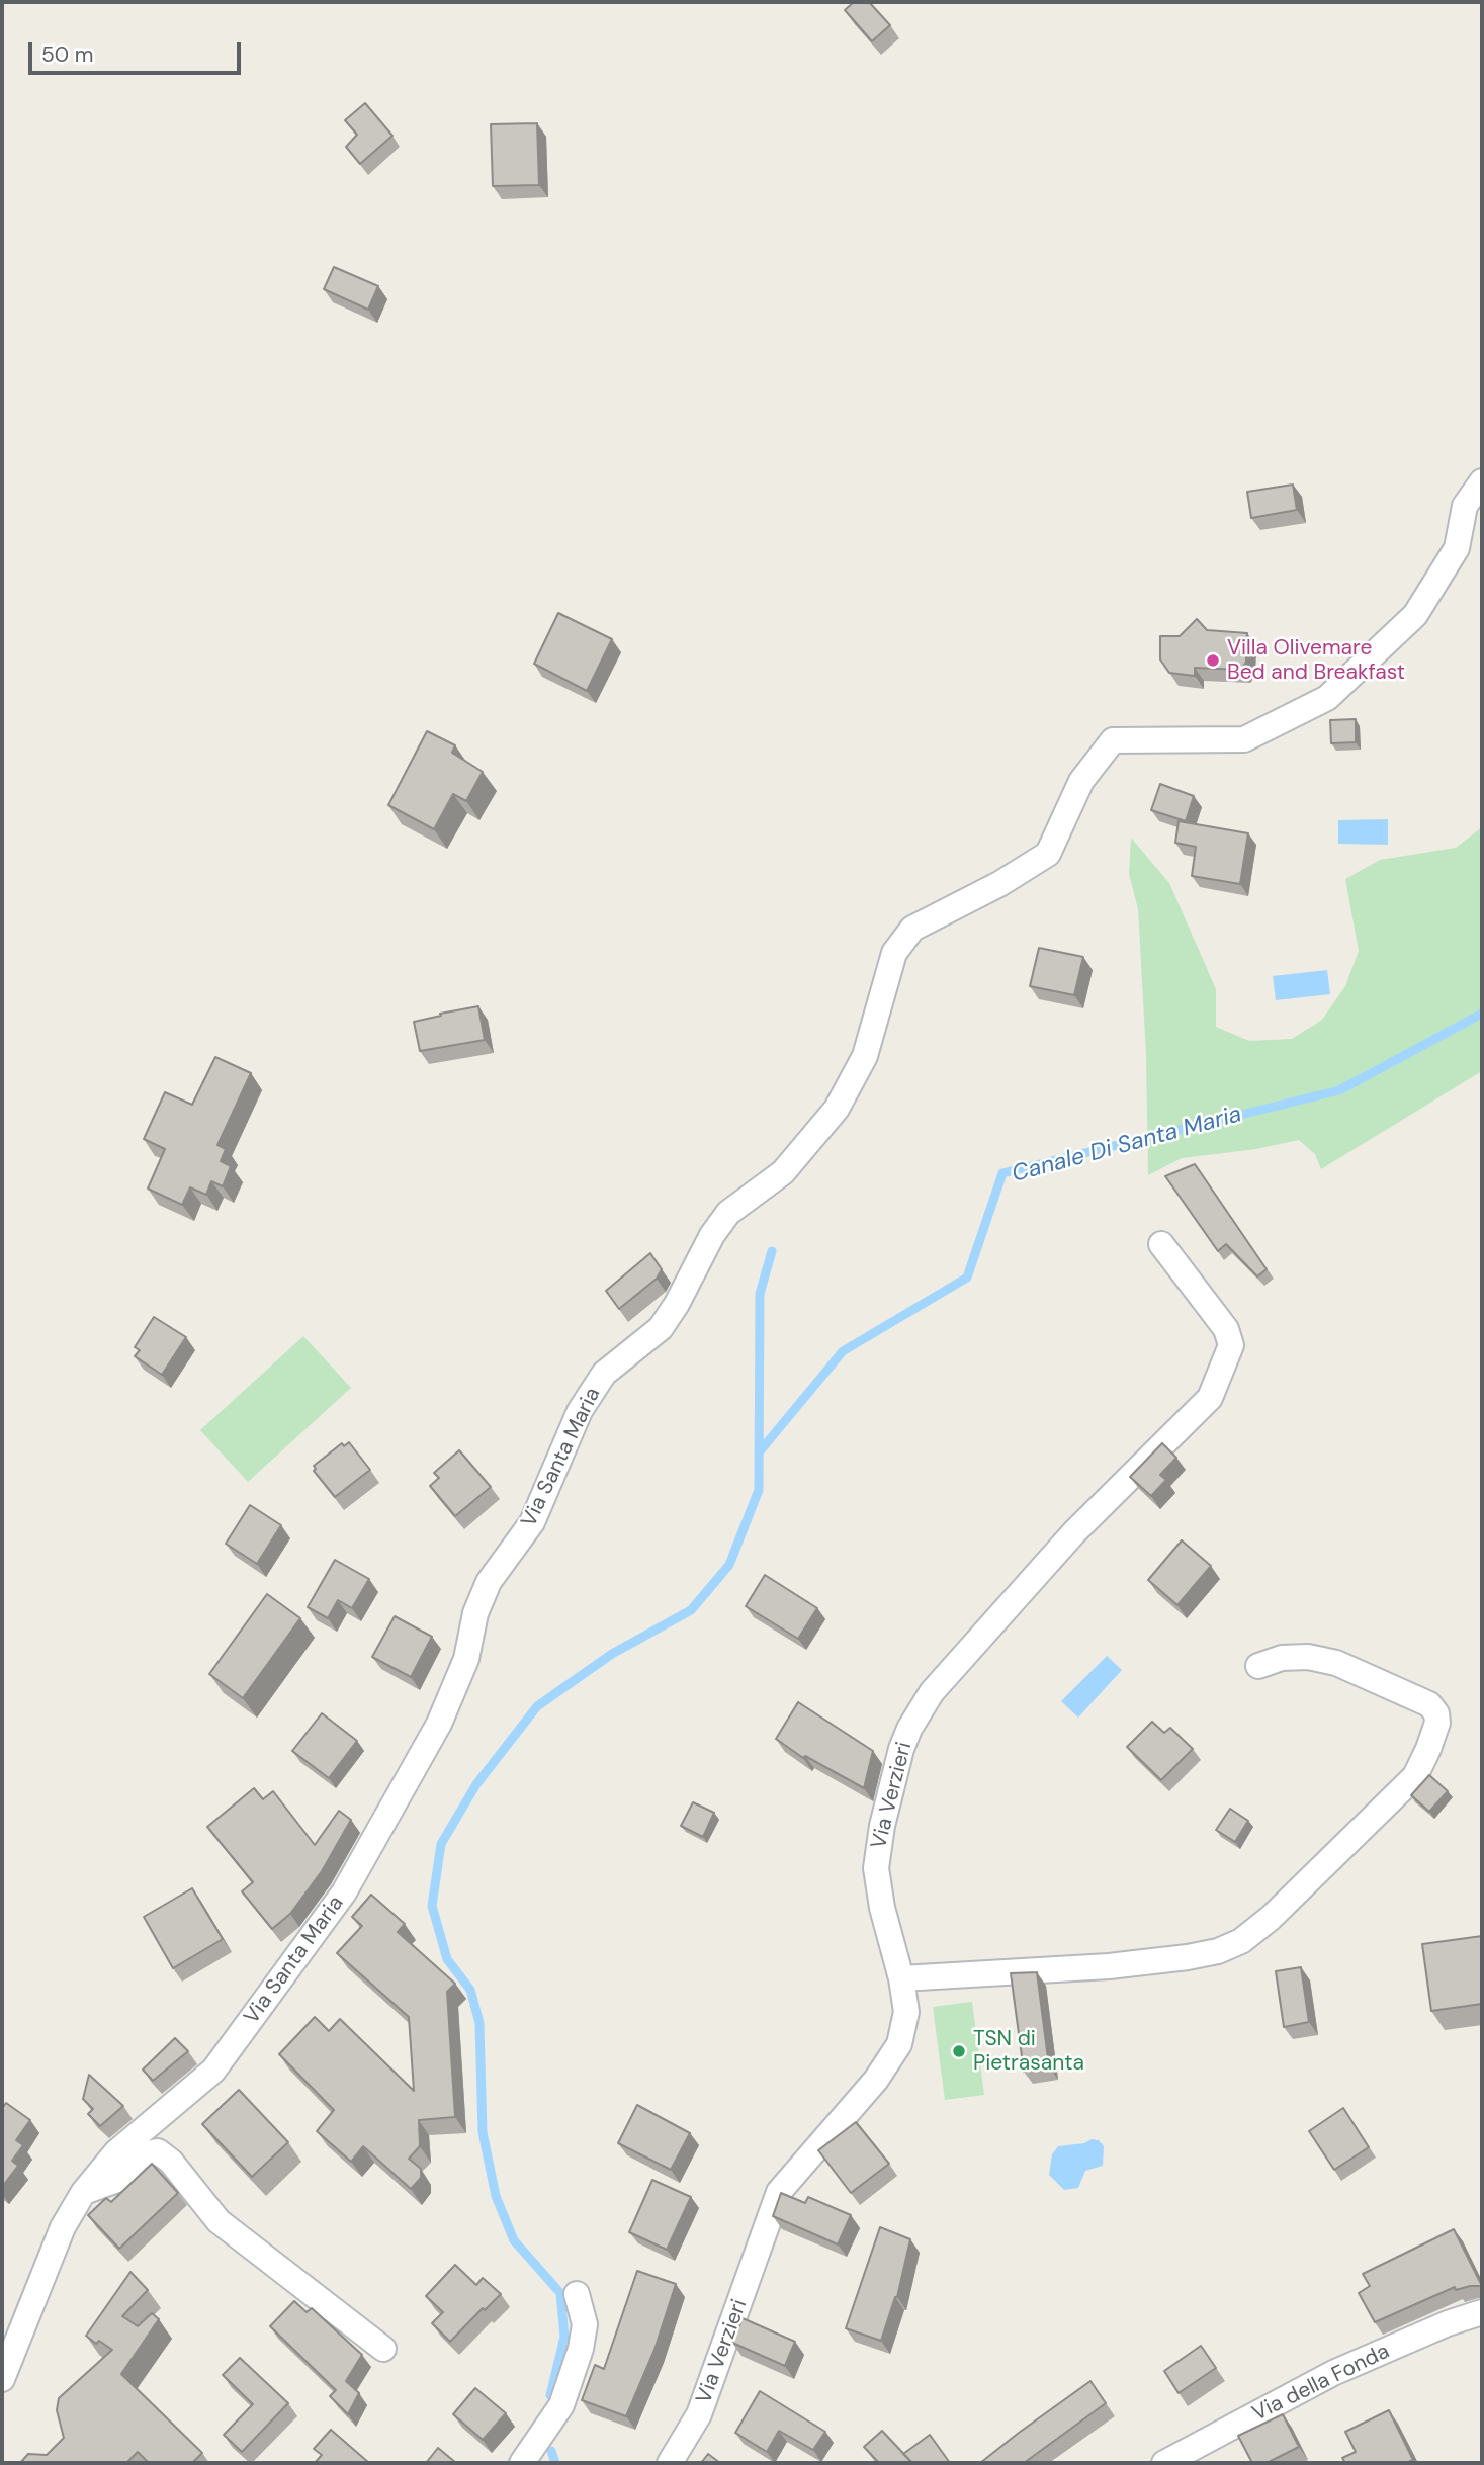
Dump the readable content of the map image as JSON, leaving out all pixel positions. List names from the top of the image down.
{
  "streets": {
    "street": ["Via Santa Maria", "Via Verzieri", "Via della Fonda"]
  },
  "water": ["Canale Di Santa Maria"],
  "places": ["Villa Olivemare Bed and Breakfast", "TSN di Pietrasanta"],
  "scale_bar": "50 m"
}
